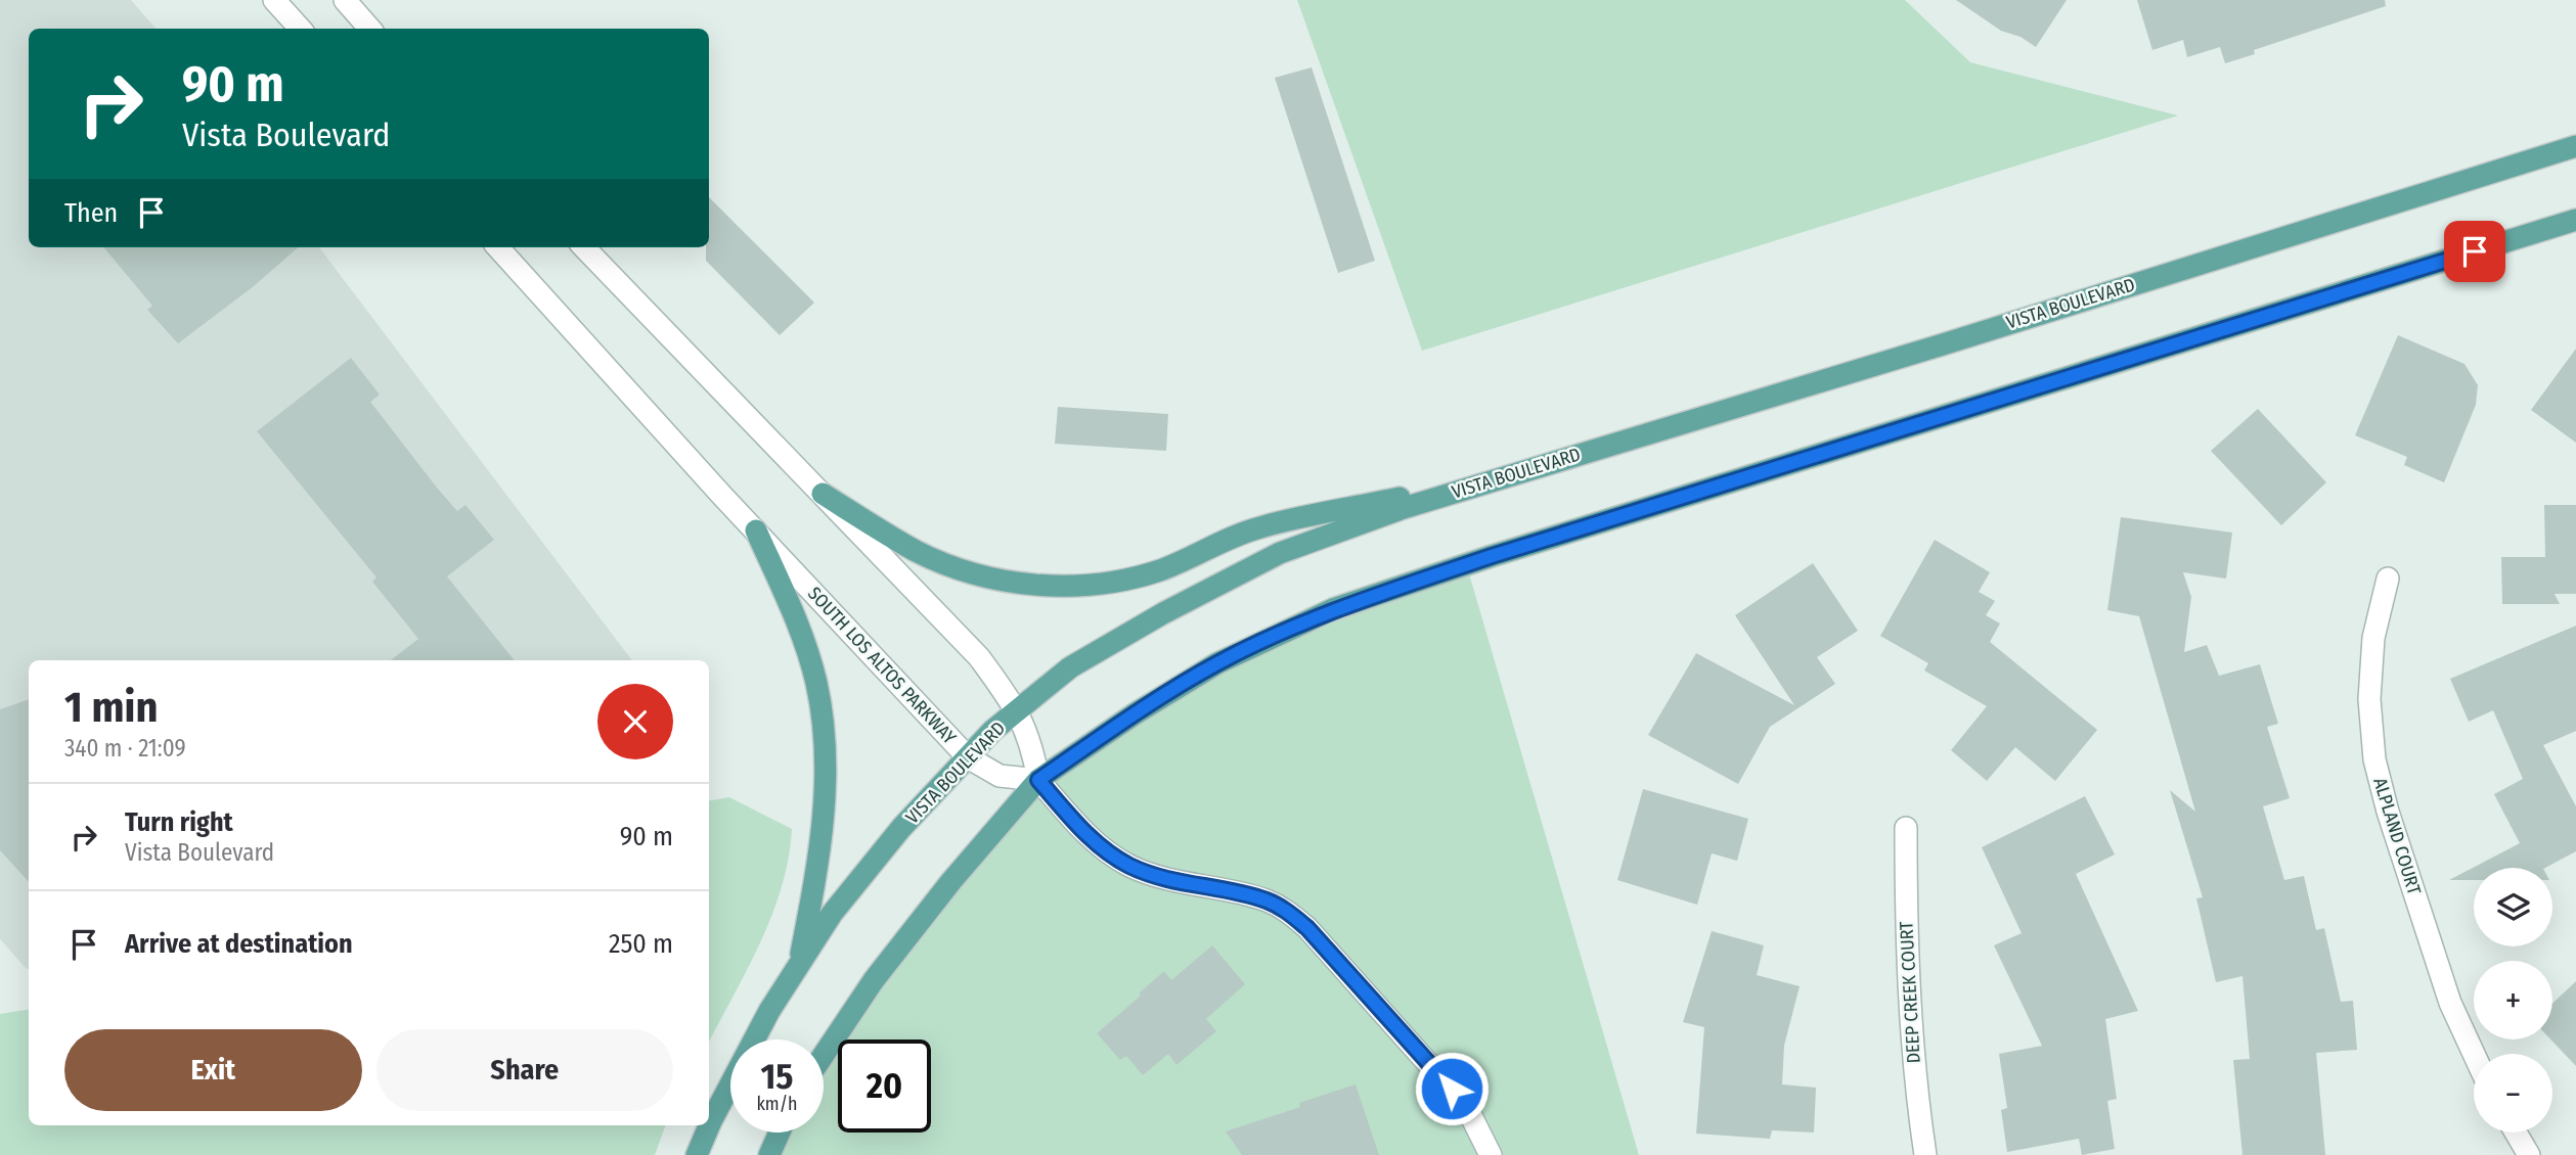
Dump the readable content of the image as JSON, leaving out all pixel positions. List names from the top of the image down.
{
  "streets": {
    "main road": ["VISTA BOULEVARD"],
    "street": ["SOUTH LOS ALTOS PARKWAY", "ALPLAND COURT", "DEEP CREEK COURT"]
  },
  "crossings": [
    ["VISTA BOULEVARD", "SOUTH LOS ALTOS PARKWAY"]
  ],
  "page": {
    "turn": ["90 m", "Vista Boulevard"],
    "then": "Then",
    "heading": ["1 min", "340 m · 21:09"],
    "list": [
      {
        "name": "Turn right",
        "note": "Vista Boulevard",
        "value": "90 m"
      },
      {
        "name": "Arrive at destination",
        "value": "250 m"
      }
    ],
    "map_buttons": ["+", "−"],
    "buttons": ["Exit", "Share"],
    "speed": "15 km/h",
    "limit": "20"
  }
}
